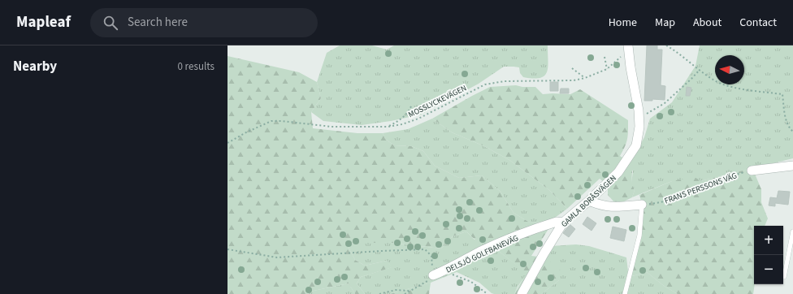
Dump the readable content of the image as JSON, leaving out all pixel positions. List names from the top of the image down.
{
  "streets": {
    "street": ["GAMLA BORÅSVÄGEN", "DELSJÖ GOLFBANEVÄG"],
    "path": ["MOSSLYCKEVÄGEN", "FRANS PERSSONS VÄG"]
  },
  "crossings": [
    ["MOSSLYCKEVÄGEN", "GAMLA BORÅSVÄGEN"],
    ["GAMLA BORÅSVÄGEN", "DELSJÖ GOLFBANEVÄG"]
  ],
  "north": "left",
  "page": {
    "header": "Mapleaf",
    "search": "Search here",
    "nav": [
      "Home",
      "Map",
      "About",
      "Contact"
    ],
    "heading": ["Nearby", "0 results"],
    "map_buttons": ["+", "−"]
  }
}
